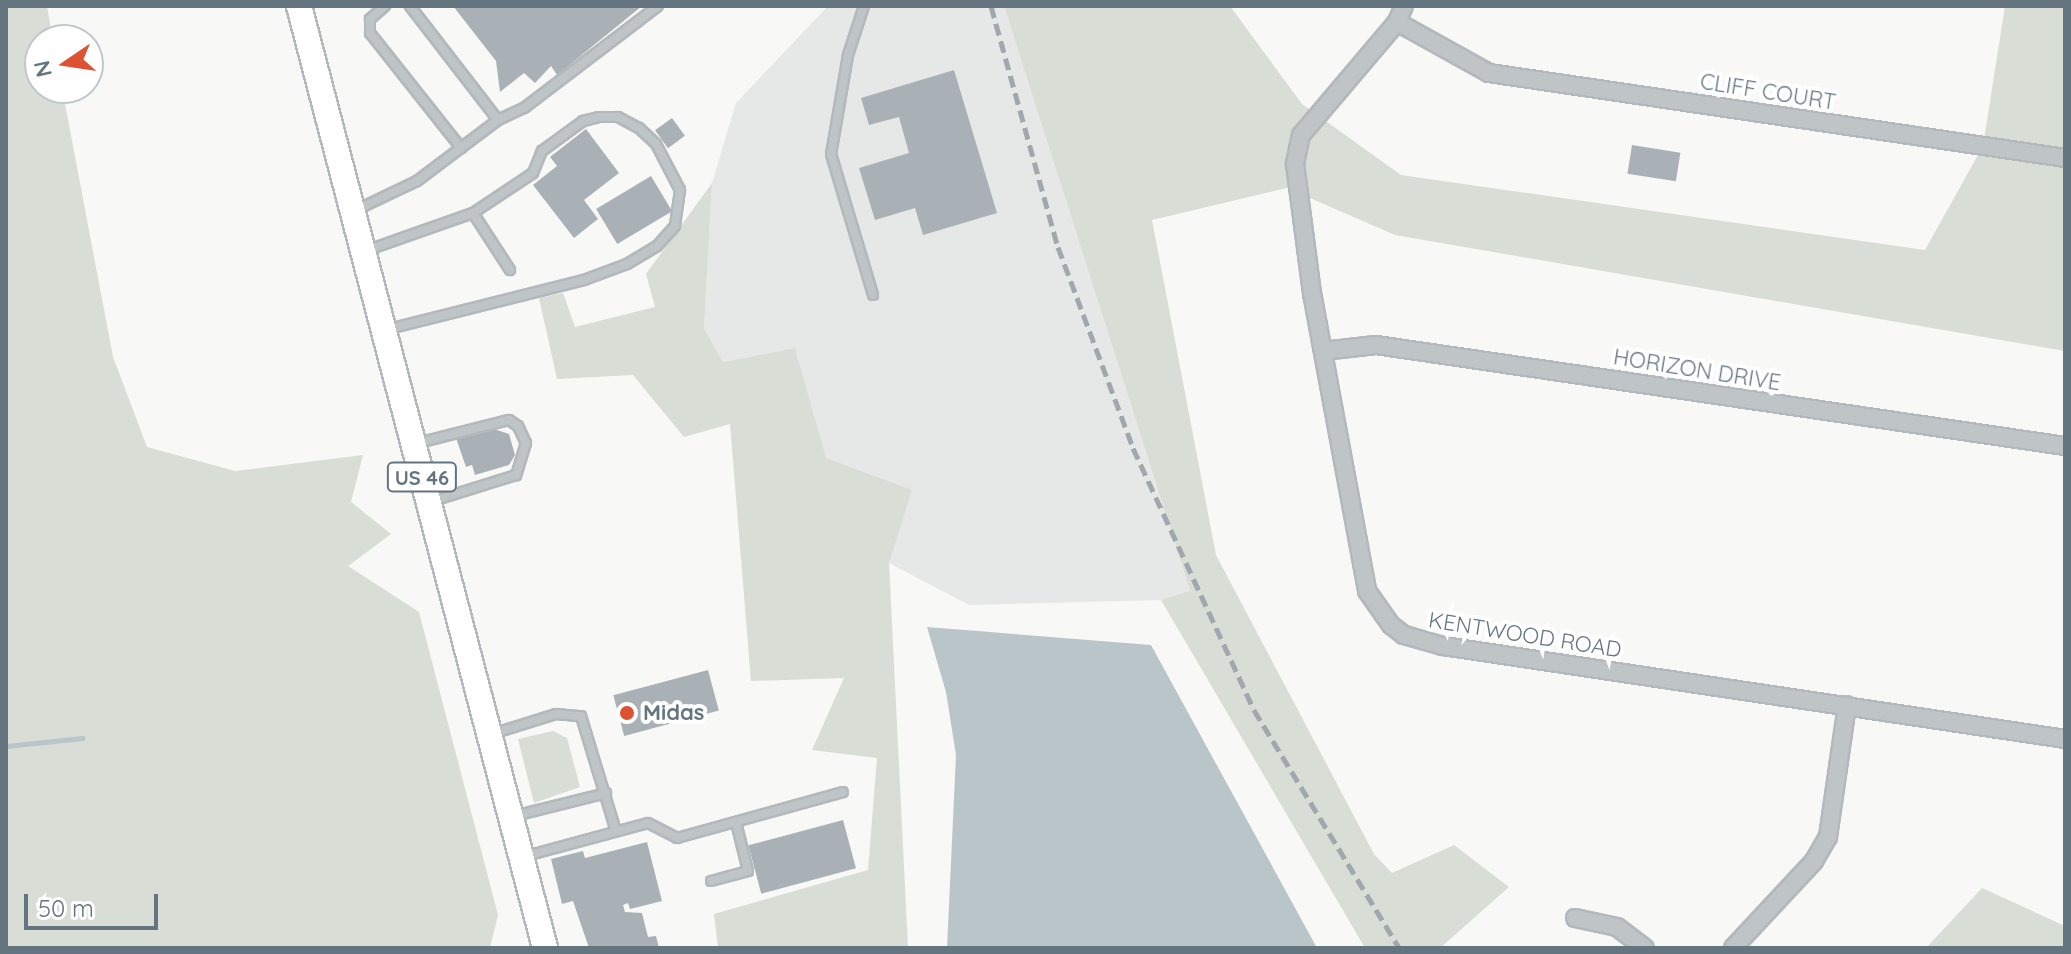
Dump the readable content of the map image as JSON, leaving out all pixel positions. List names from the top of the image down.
{
  "streets": {
    "main road": ["US 46"],
    "street": ["CLIFF COURT", "HORIZON DRIVE", "KENTWOOD ROAD"]
  },
  "crossings": [
    ["CLIFF COURT", "KENTWOOD ROAD"],
    ["HORIZON DRIVE", "KENTWOOD ROAD"]
  ],
  "places": ["Midas"],
  "scale_bar": "50 m",
  "north": "left"
}
